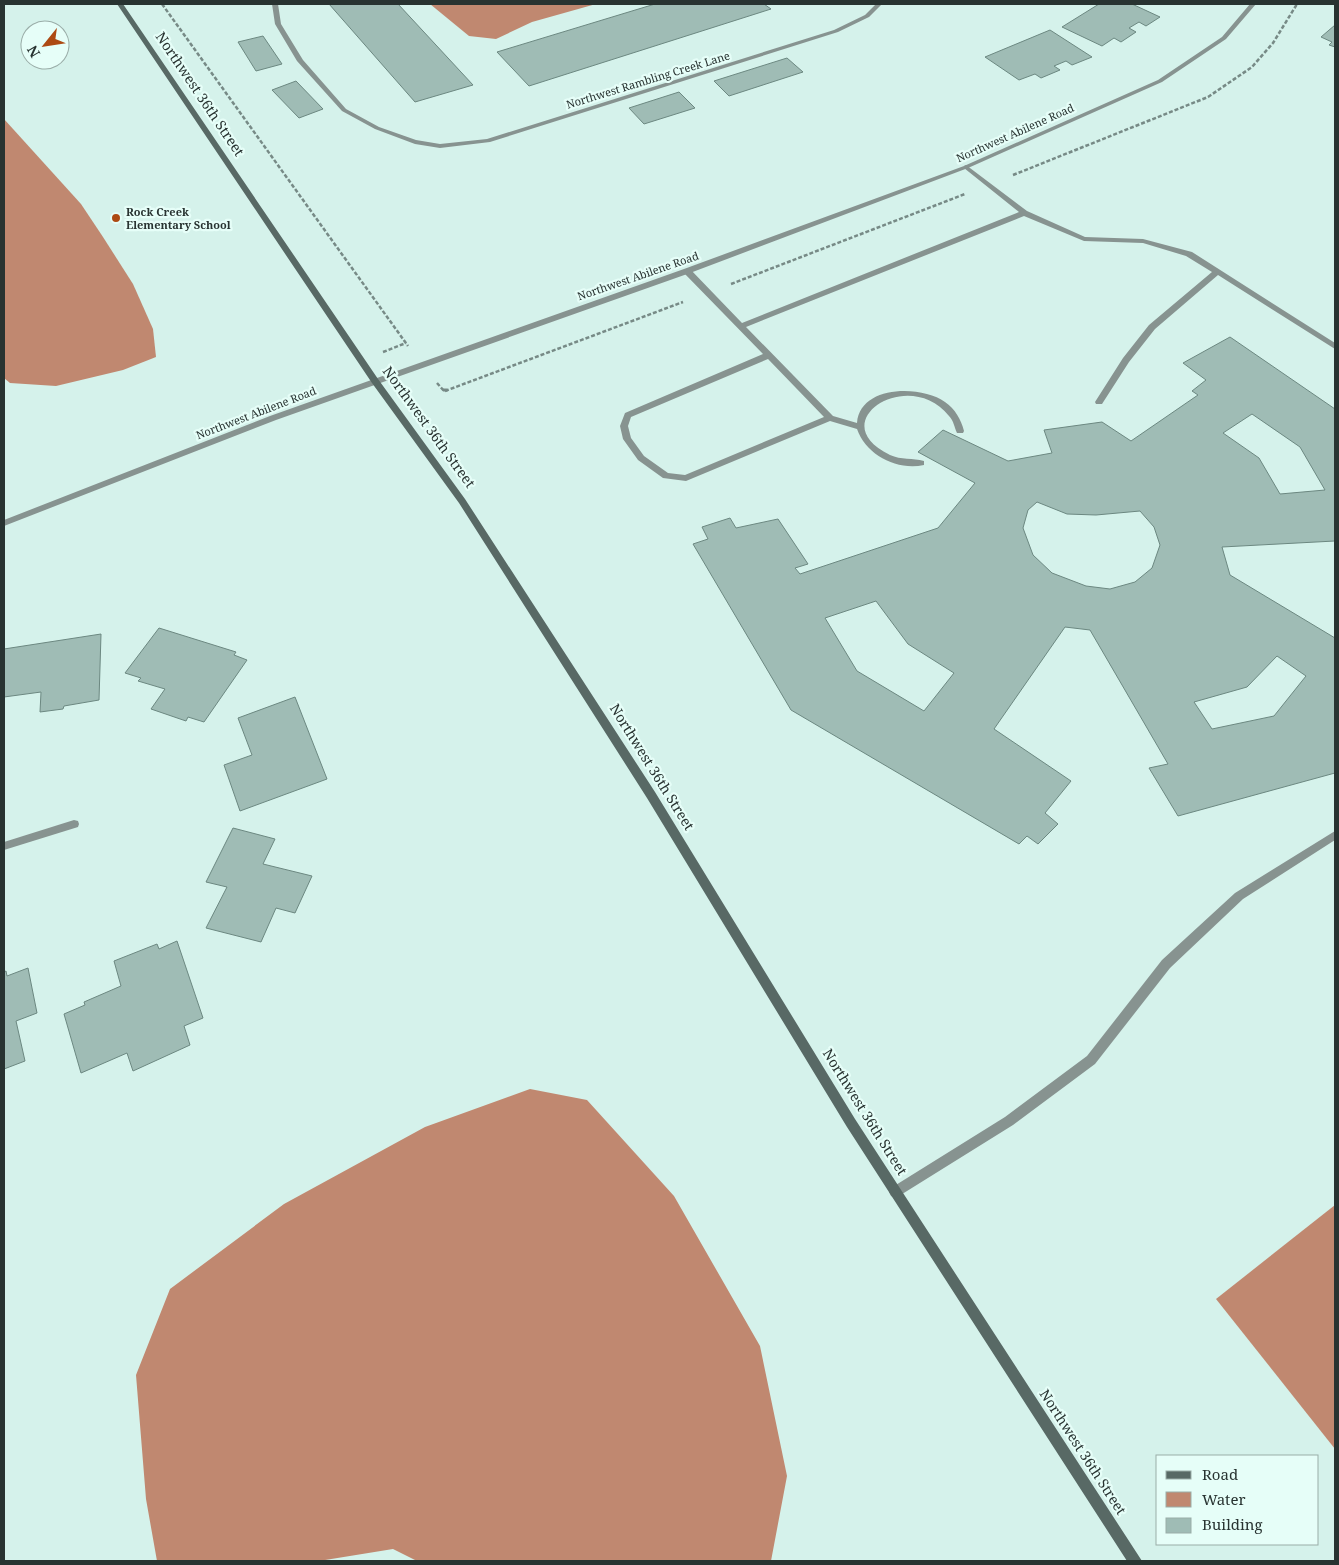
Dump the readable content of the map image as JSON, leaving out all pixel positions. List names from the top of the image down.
{
  "streets": {
    "main road": ["Northwest 36th Street"],
    "street": ["Northwest Rambling Creek Lane", "Northwest Abilene Road"]
  },
  "crossings": [
    ["Northwest 36th Street", "Northwest Abilene Road"]
  ],
  "places": ["Rock Creek Elementary School"],
  "legend": ["Road", "Water", "Building"],
  "north": "bottom left"
}
